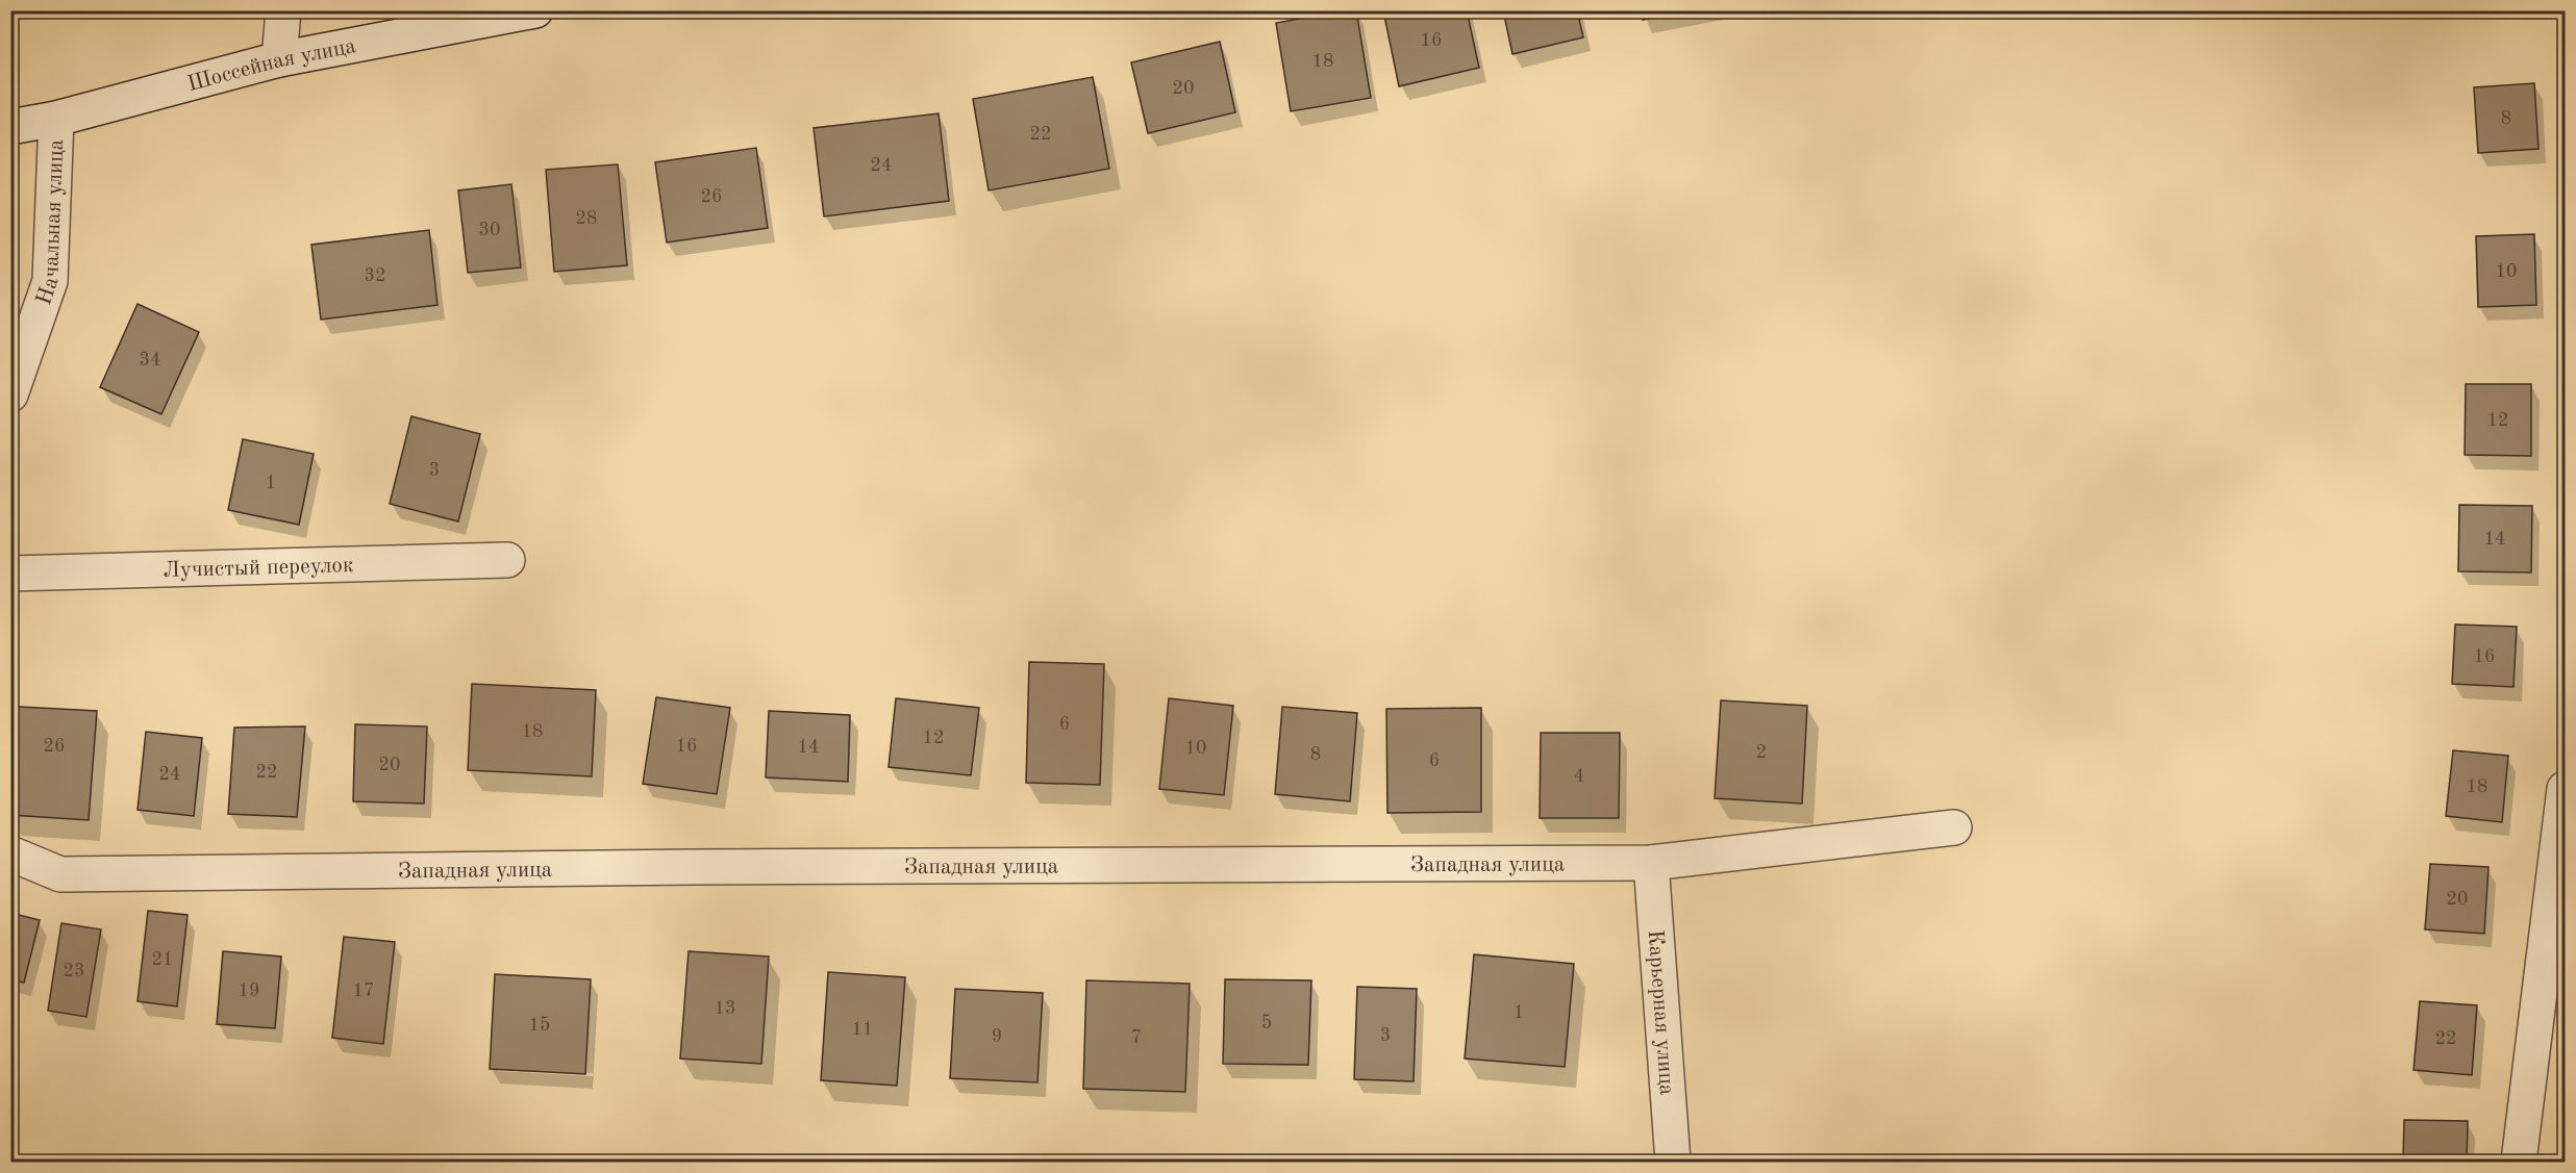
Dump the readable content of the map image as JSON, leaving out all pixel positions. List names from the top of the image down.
{
  "streets": {
    "street": [
      "Шоссейная улица",
      "Начальная улица",
      "Лучистый переулок",
      "Западная улица",
      "Карьерная улица"
    ]
  },
  "crossings": [
    ["Шоссейная улица", "Начальная улица"],
    ["Западная улица", "Карьерная улица"]
  ],
  "house_numbers": [
    "16",
    "18",
    "20",
    "8",
    "22",
    "24",
    "26",
    "28",
    "30",
    "10",
    "32",
    "34",
    "12",
    "3",
    "1",
    "14",
    "16",
    "6",
    "18",
    "12",
    "26",
    "16",
    "14",
    "10",
    "2",
    "8",
    "6",
    "20",
    "22",
    "24",
    "4",
    "18",
    "20",
    "21",
    "23",
    "19",
    "17",
    "13",
    "1",
    "5",
    "15",
    "11",
    "3",
    "9",
    "7",
    "22"
  ]
}
